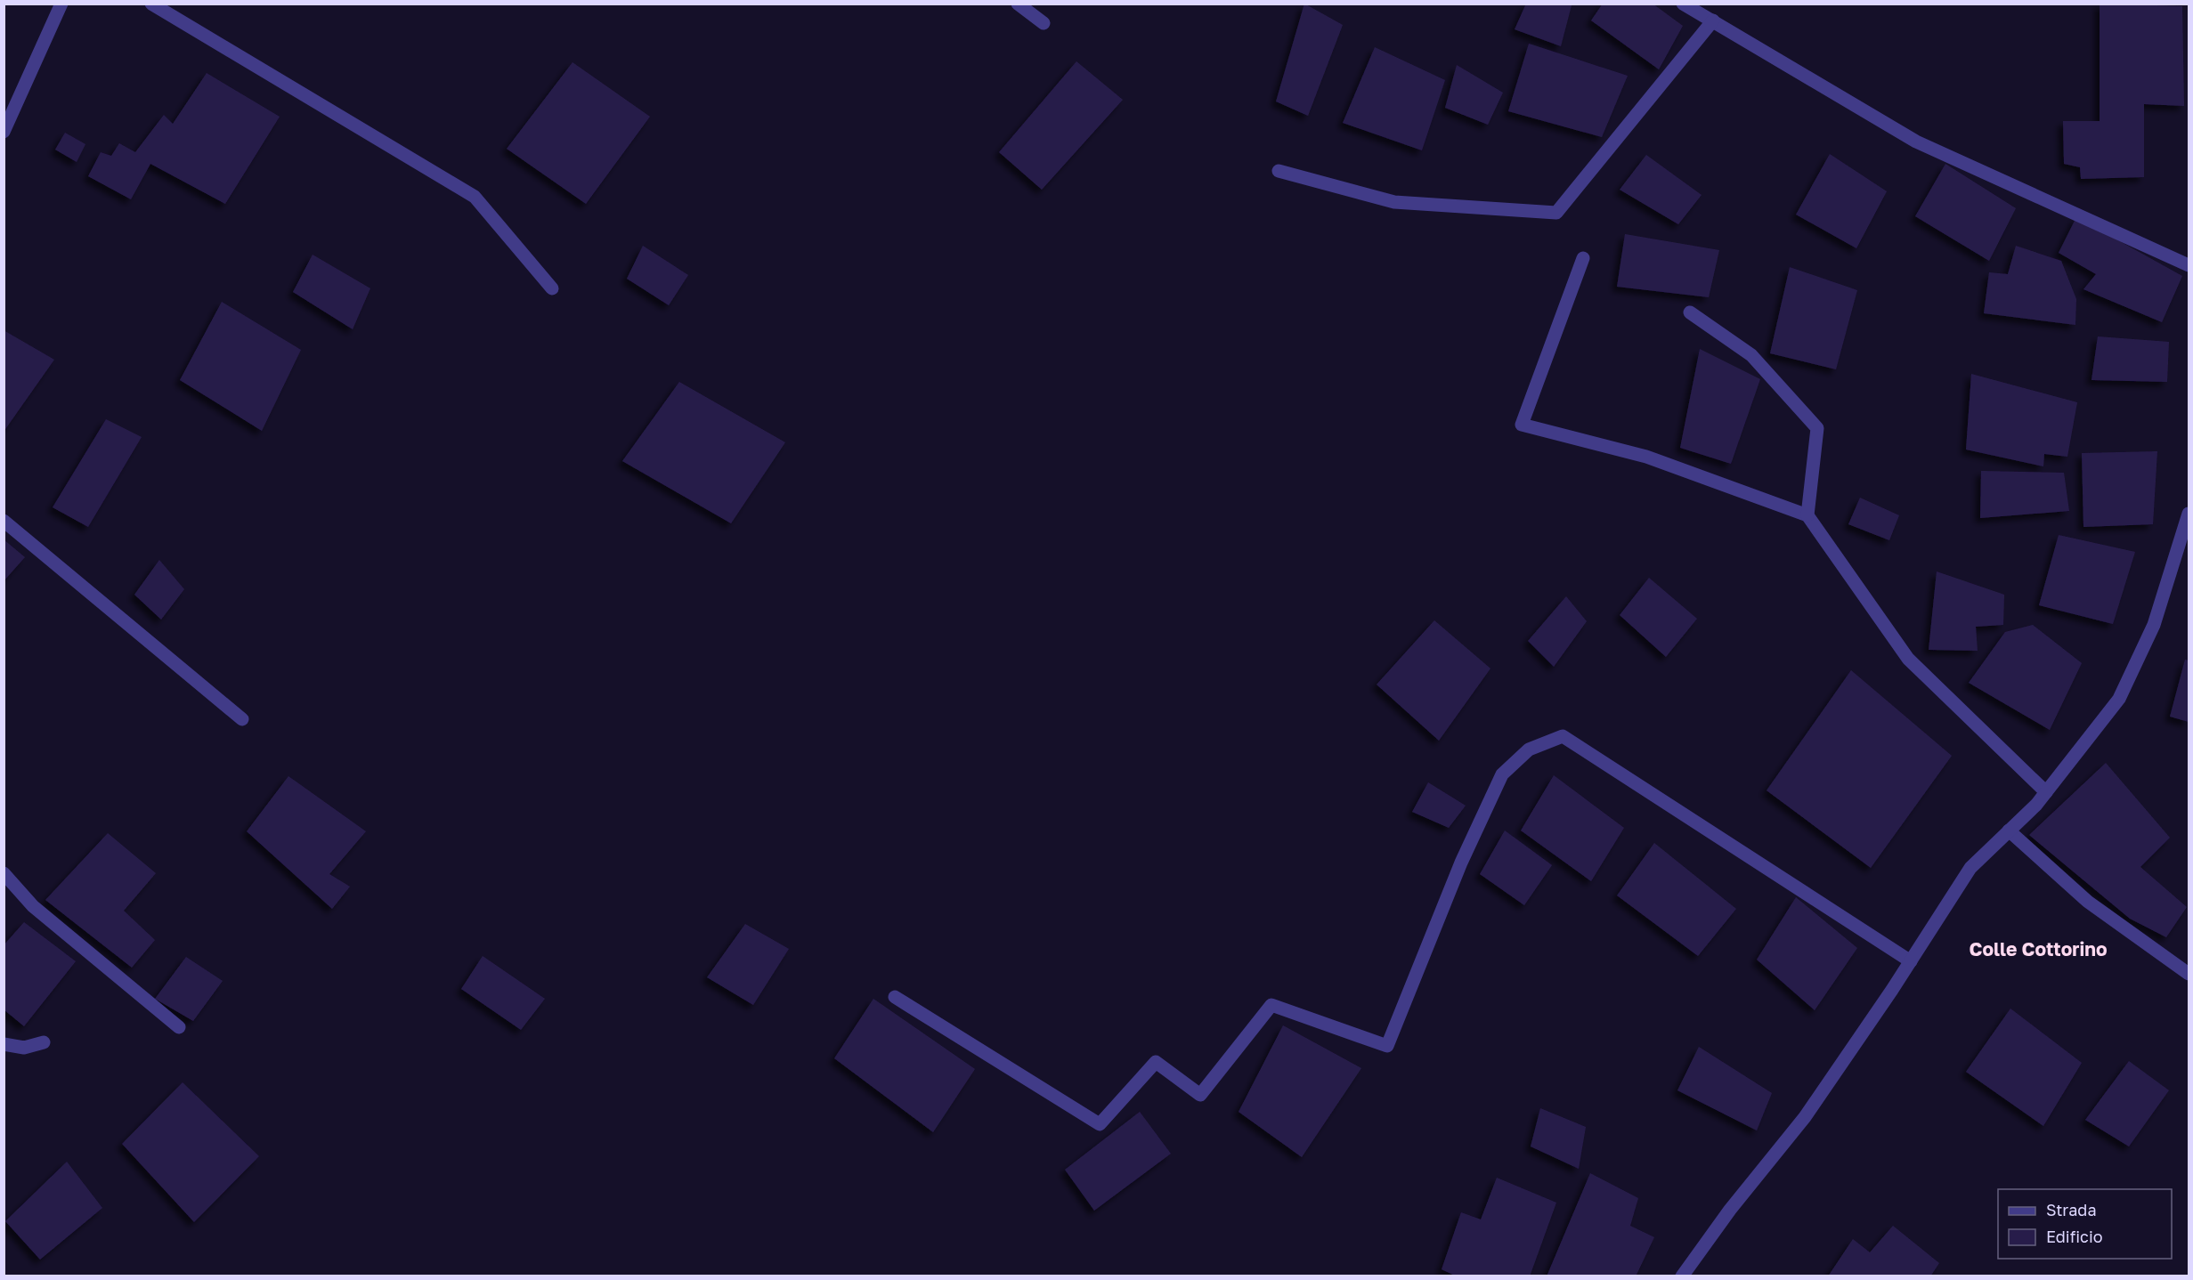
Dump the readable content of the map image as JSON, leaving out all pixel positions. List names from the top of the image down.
{
  "districts": ["Colle Cottorino"],
  "legend": ["Strada", "Edificio"]
}
